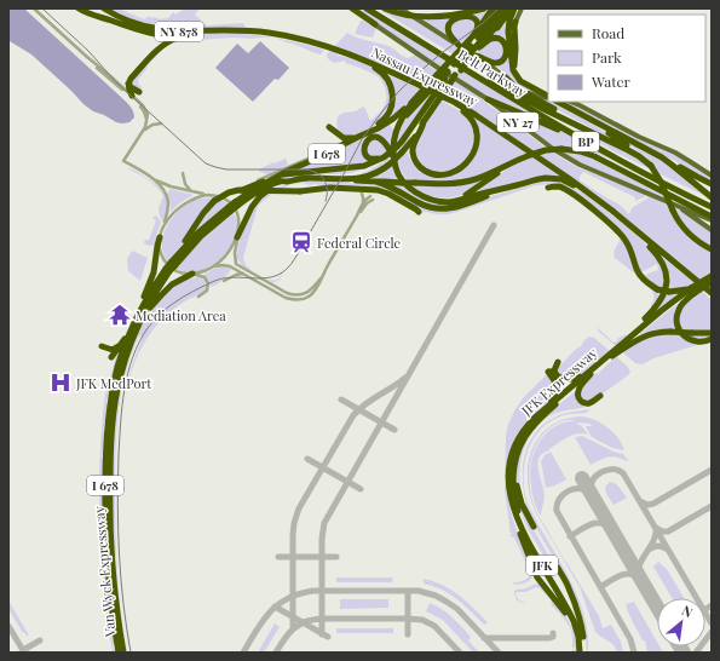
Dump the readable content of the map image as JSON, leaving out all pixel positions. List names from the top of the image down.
{
  "streets": {
    "highway": [
      "NY 878",
      "Belt Parkway",
      "Nassau Expressway",
      "BP",
      "I 678",
      "JFK Expressway",
      "JFK",
      "Van Wyck Expressway"
    ],
    "main road": ["NY 27"]
  },
  "crossings": [
    ["NY 27", "Van Wyck Expressway"]
  ],
  "places": {
    "station": ["Federal Circle"],
    "temple": ["Mediation Area"],
    "hospital": ["JFK MedPort"]
  },
  "legend": ["Road", "Park", "Water"],
  "north": "top right"
}
